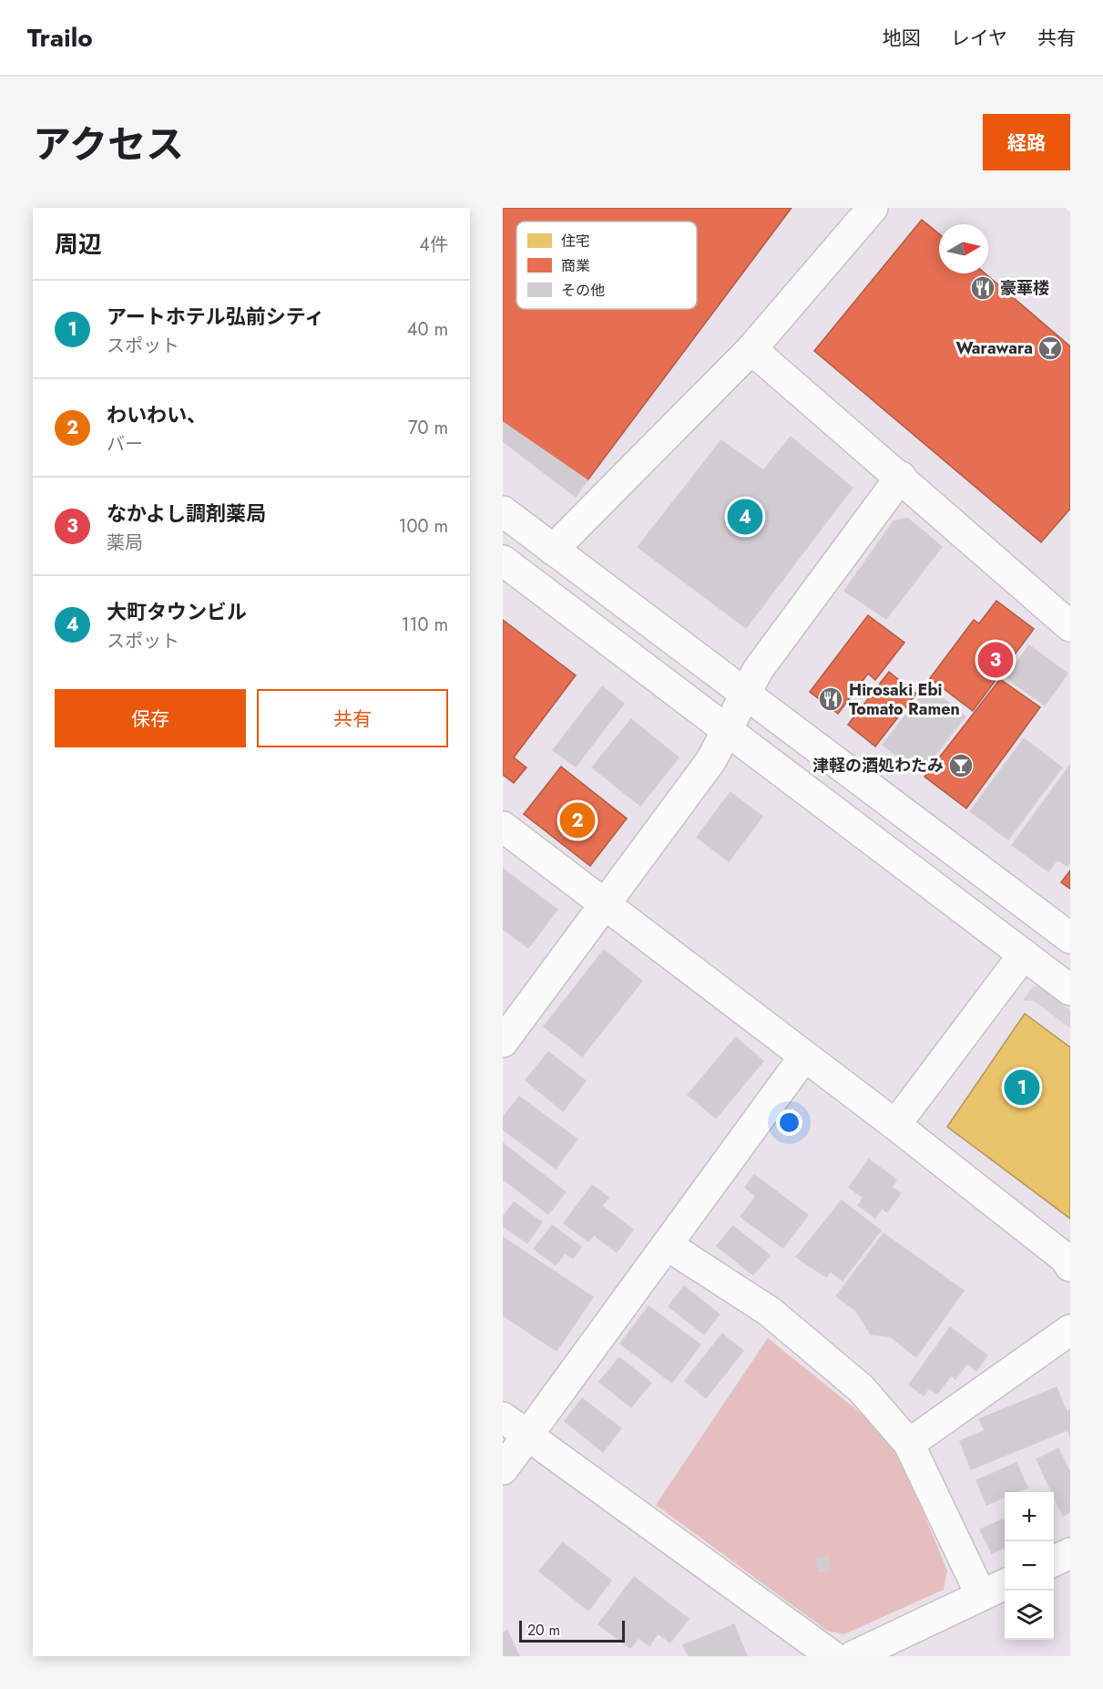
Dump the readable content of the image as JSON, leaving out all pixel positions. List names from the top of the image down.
{
  "places": {
    "restaurant": ["豪華楼", "Hirosaki Ebi Tomato Ramen"],
    "bar": ["Warawara", "津軽の酒処わたみ"]
  },
  "legend": ["住宅", "商業", "その他"],
  "scale_bar": "20 m",
  "north": "right",
  "page": {
    "header": "Trailo",
    "nav": ["地図", "レイヤ", "共有"],
    "title": "アクセス",
    "buttons": [
      "経路",
      ["保存", "共有"]
    ],
    "heading": ["周辺", "4件"],
    "list": [
      {
        "mark": "1",
        "name": "アートホテル弘前シティ",
        "note": "スポット",
        "value": "40 m"
      },
      {
        "mark": "2",
        "name": "わいわい、",
        "note": "バー",
        "value": "70 m"
      },
      {
        "mark": "3",
        "name": "なかよし調剤薬局",
        "note": "薬局",
        "value": "100 m"
      },
      {
        "mark": "4",
        "name": "大町タウンビル",
        "note": "スポット",
        "value": "110 m"
      }
    ],
    "pins": [
      "4",
      "3",
      "2",
      "1"
    ],
    "map_buttons": ["+", "−"],
    "scale": "20 m"
  }
}
